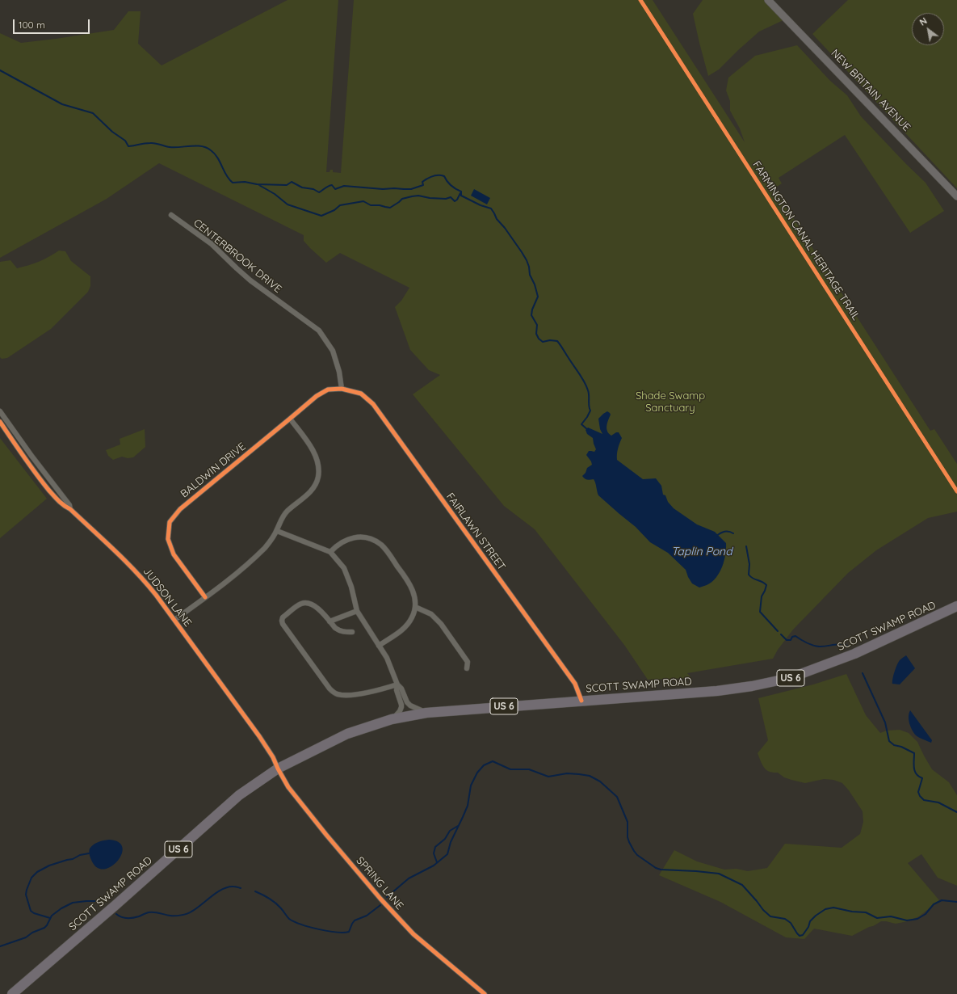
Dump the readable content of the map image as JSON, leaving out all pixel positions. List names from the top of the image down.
{
  "streets": {
    "highway": ["SCOTT SWAMP ROAD", "US 6"],
    "street": [
      "NEW BRITAIN AVENUE",
      "CENTERBROOK DRIVE",
      "BALDWIN DRIVE",
      "FAIRLAWN STREET",
      "JUDSON LANE",
      "SPRING LANE"
    ],
    "cycle path": ["FARMINGTON CANAL HERITAGE TRAIL"]
  },
  "crossings": [
    ["CENTERBROOK DRIVE", "BALDWIN DRIVE"],
    ["CENTERBROOK DRIVE", "FAIRLAWN STREET"],
    ["BALDWIN DRIVE", "FAIRLAWN STREET"],
    ["FAIRLAWN STREET", "SCOTT SWAMP ROAD"],
    ["JUDSON LANE", "SCOTT SWAMP ROAD"],
    ["JUDSON LANE", "SPRING LANE"],
    ["SCOTT SWAMP ROAD", "SPRING LANE"]
  ],
  "water": ["Taplin Pond"],
  "parks": ["Shade Swamp Sanctuary"],
  "scale_bar": "100 m",
  "north": "top left"
}
